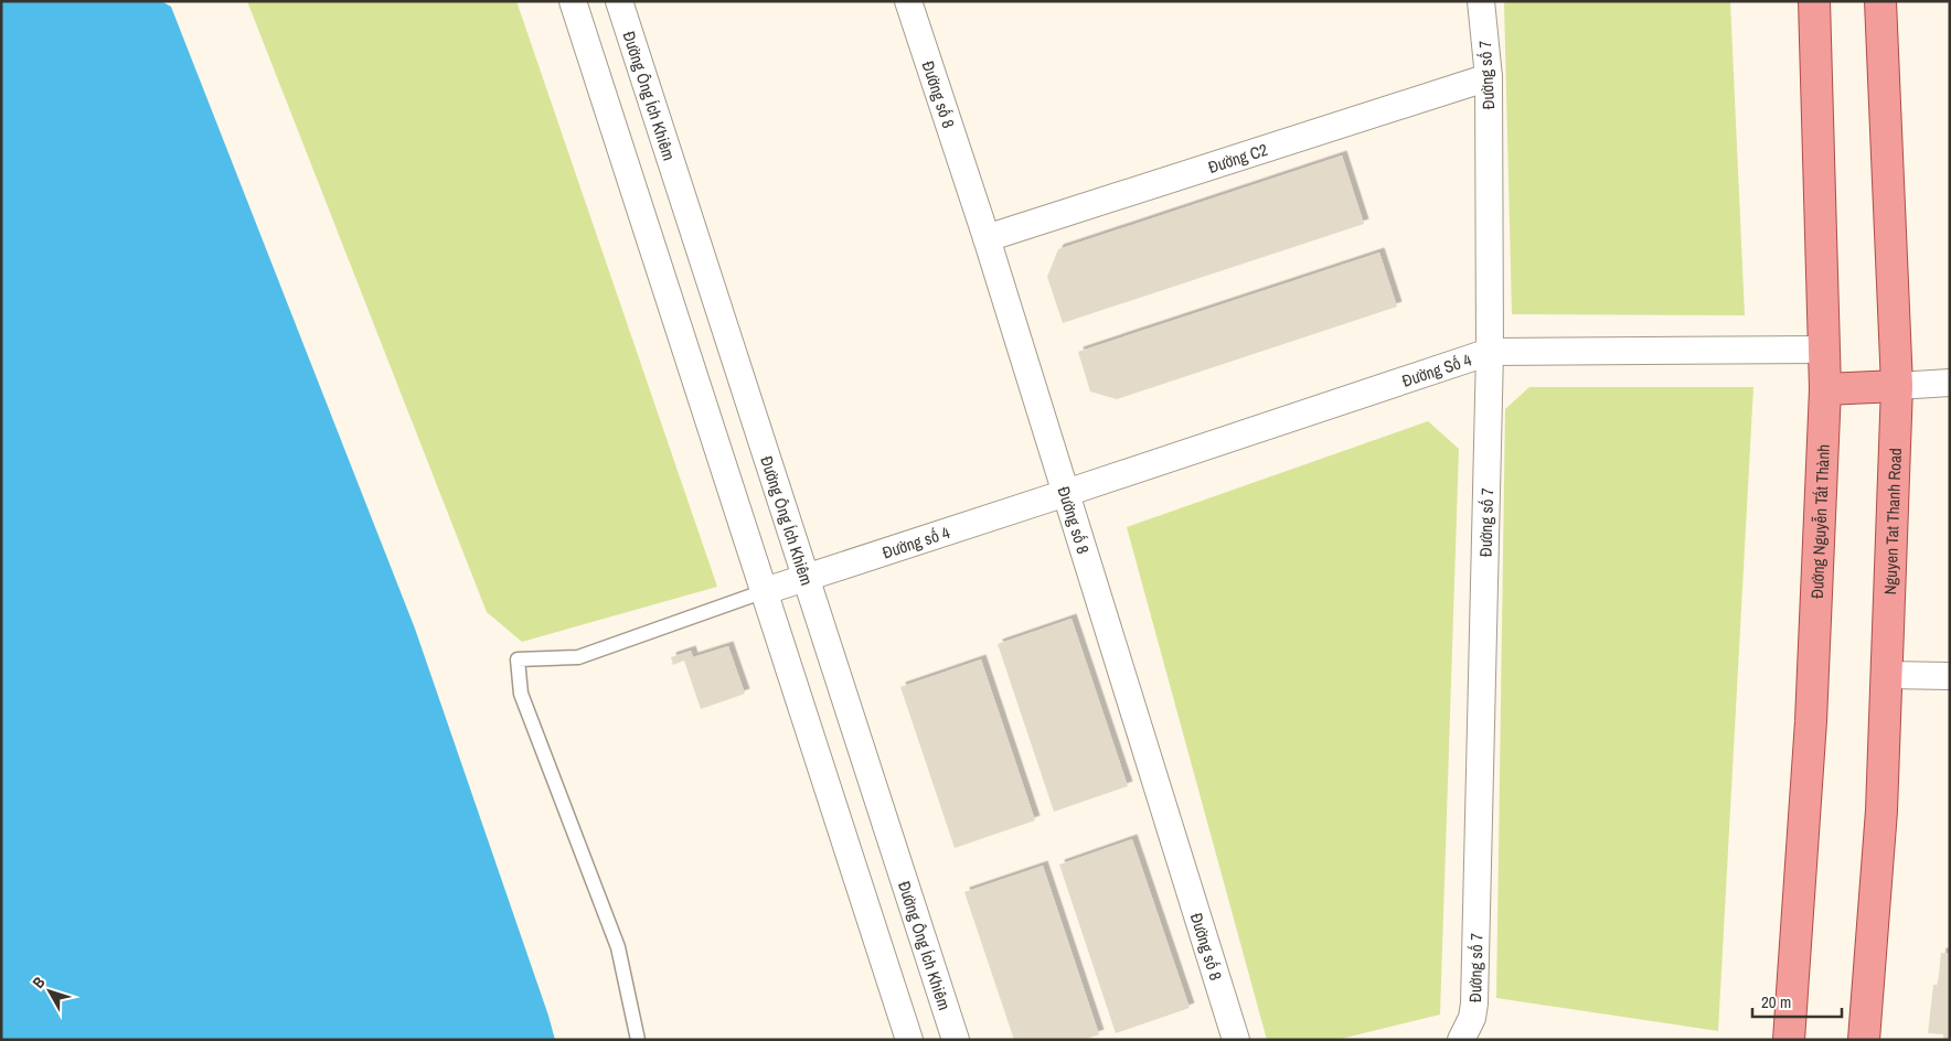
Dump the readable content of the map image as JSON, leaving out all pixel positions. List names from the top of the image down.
{
  "streets": {
    "main road": ["Đường Nguyễn Tất Thành", "Nguyen Tat Thanh Road"],
    "street": [
      "Đường số 7",
      "Đường số 8",
      "Đường Ông Ích Khiêm",
      "Đường C2",
      "Đường Số 4",
      "Đường số 4"
    ]
  },
  "crossings": [
    ["Đường số 7", "Đường C2"],
    ["Đường số 7", "Đường Số 4"],
    ["Đường số 8", "Đường C2"],
    ["Đường số 8", "Đường Số 4"],
    ["Đường số 8", "Đường số 4"],
    ["Đường Ông Ích Khiêm", "Đường số 4"],
    ["Đường Số 4", "Đường Nguyễn Tất Thành"],
    ["Đường Số 4", "Đường số 4"]
  ],
  "scale_bar": "20 m",
  "north": "top left"
}
